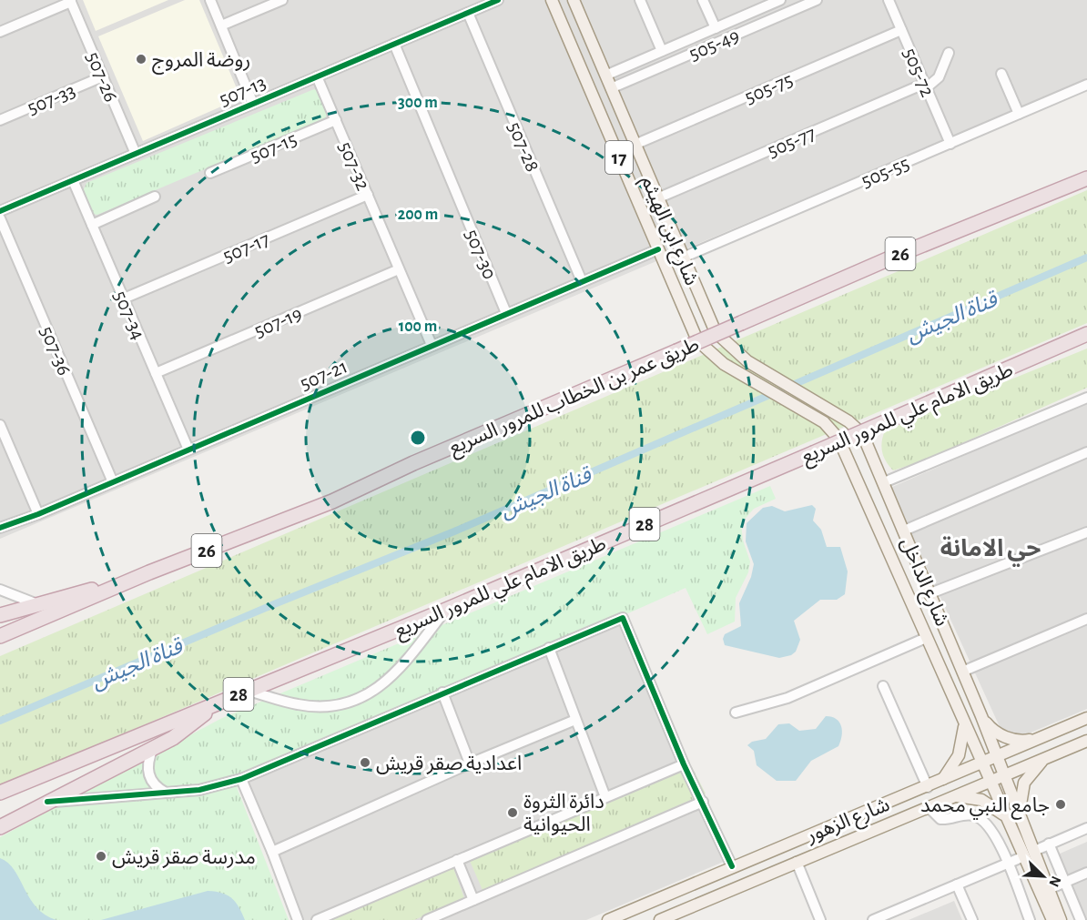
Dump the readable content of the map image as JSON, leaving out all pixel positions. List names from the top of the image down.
{
  "streets": {
    "highway": [
      "26",
      "طريق عمر بن الخطاب للمرور السريع",
      "طريق الامام علي للمرور السريع",
      "28"
    ],
    "main road": [
      "17",
      "شارع ابن الهيثم",
      "شارع الداخل",
      "شارع الزهور"
    ],
    "street": [
      "505-49",
      "505-72",
      "507-26",
      "505-75",
      "507-13",
      "507-33",
      "505-77",
      "507-15",
      "507-28",
      "507-32",
      "505-55",
      "507-17",
      "507-30",
      "507-34",
      "507-19",
      "507-36",
      "507-21"
    ]
  },
  "crossings": [
    ["505-49", "شارع ابن الهيثم"],
    ["505-72", "505-75"],
    ["505-72", "505-77"],
    ["505-72", "505-55"],
    ["507-26", "507-13"],
    ["507-26", "507-33"],
    ["505-75", "شارع ابن الهيثم"],
    ["507-13", "507-28"],
    ["507-13", "507-32"],
    ["507-13", "507-30"],
    ["507-13", "507-34"],
    ["505-77", "شارع ابن الهيثم"],
    ["507-15", "507-32"],
    ["507-28", "507-21"],
    ["507-32", "507-17"],
    ["507-32", "507-19"],
    ["507-32", "507-21"],
    ["505-55", "شارع ابن الهيثم"],
    ["شارع ابن الهيثم", "507-21"],
    ["شارع ابن الهيثم", "شارع الداخل"],
    ["507-17", "507-34"],
    ["507-30", "507-21"],
    ["507-34", "507-19"],
    ["507-34", "507-21"],
    ["507-36", "507-21"],
    ["شارع الداخل", "شارع الزهور"]
  ],
  "districts": ["حي الامانة"],
  "water": ["قناة الجيش"],
  "places": [
    "روضة المروج",
    "اعدادية صقر قريش",
    "جامع النبي محمد",
    "دائرة الثروة الحيوانية",
    "مدرسة صقر قريش"
  ],
  "north": "bottom right",
  "rings": ["300 m", "200 m", "100 m"]
}
